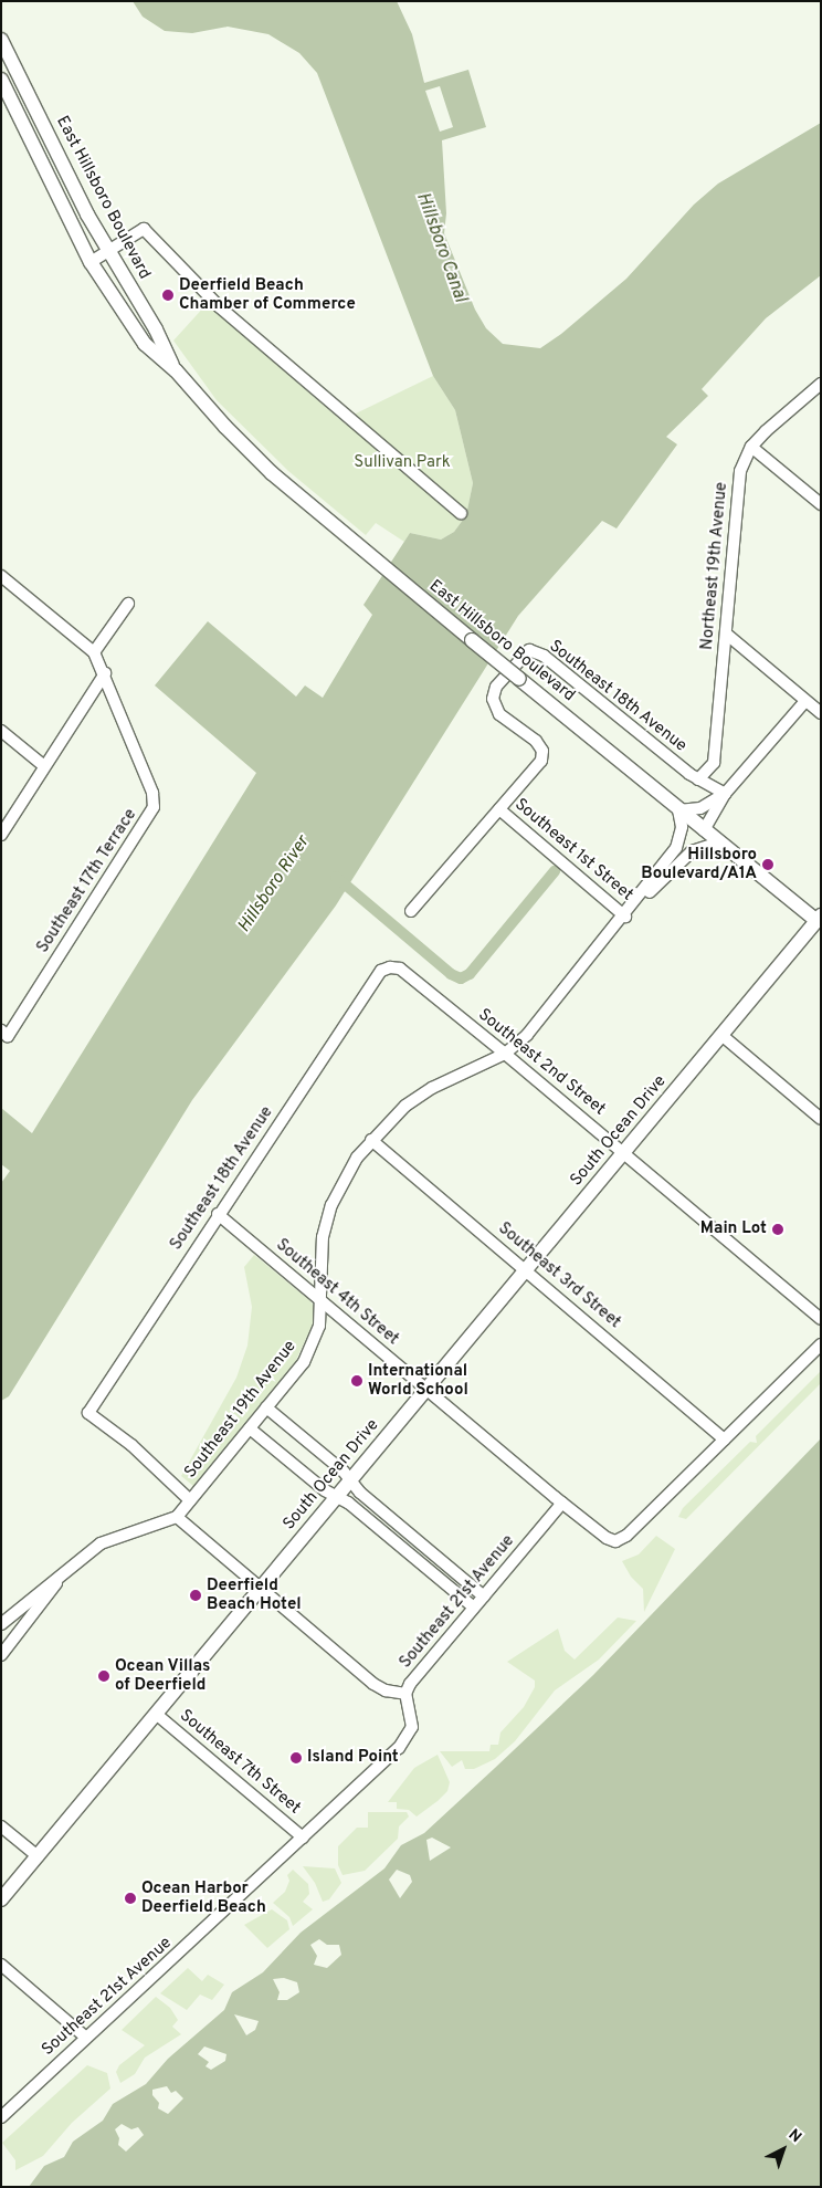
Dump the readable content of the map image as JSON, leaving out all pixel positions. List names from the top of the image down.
{
  "streets": {
    "main road": ["East Hillsboro Boulevard", "South Ocean Drive"],
    "street": [
      "Northeast 19th Avenue",
      "Southeast 18th Avenue",
      "Southeast 1st Street",
      "Southeast 17th Terrace",
      "Southeast 2nd Street",
      "Southeast 3rd Street",
      "Southeast 4th Street",
      "Southeast 19th Avenue",
      "Southeast 21st Avenue",
      "Southeast 7th Street"
    ]
  },
  "crossings": [
    ["East Hillsboro Boulevard", "South Ocean Drive"],
    ["East Hillsboro Boulevard", "Southeast 19th Avenue"],
    ["Northeast 19th Avenue", "Southeast 18th Avenue"],
    ["Southeast 18th Avenue", "Southeast 1st Street"],
    ["Southeast 18th Avenue", "Southeast 2nd Street"],
    ["Southeast 18th Avenue", "Southeast 4th Street"],
    ["Southeast 18th Avenue", "Southeast 19th Avenue"],
    ["Southeast 1st Street", "Southeast 19th Avenue"],
    ["Southeast 2nd Street", "South Ocean Drive"],
    ["Southeast 2nd Street", "Southeast 19th Avenue"],
    ["South Ocean Drive", "Southeast 3rd Street"],
    ["South Ocean Drive", "Southeast 4th Street"],
    ["South Ocean Drive", "Southeast 7th Street"],
    ["Southeast 3rd Street", "Southeast 4th Street"],
    ["Southeast 3rd Street", "Southeast 19th Avenue"],
    ["Southeast 4th Street", "Southeast 19th Avenue"],
    ["Southeast 4th Street", "Southeast 21st Avenue"],
    ["Southeast 21st Avenue", "Southeast 7th Street"]
  ],
  "water": ["Hillsboro Canal", "Hillsboro River"],
  "parks": ["Sullivan Park"],
  "places": [
    "Deerfield Beach Chamber of Commerce",
    "Hillsboro Boulevard/A1A",
    "Main Lot",
    "International World School",
    "Deerfield Beach Hotel",
    "Ocean Villas of Deerfield",
    "Island Point",
    "Ocean Harbor Deerfield Beach"
  ],
  "north": "top right"
}
